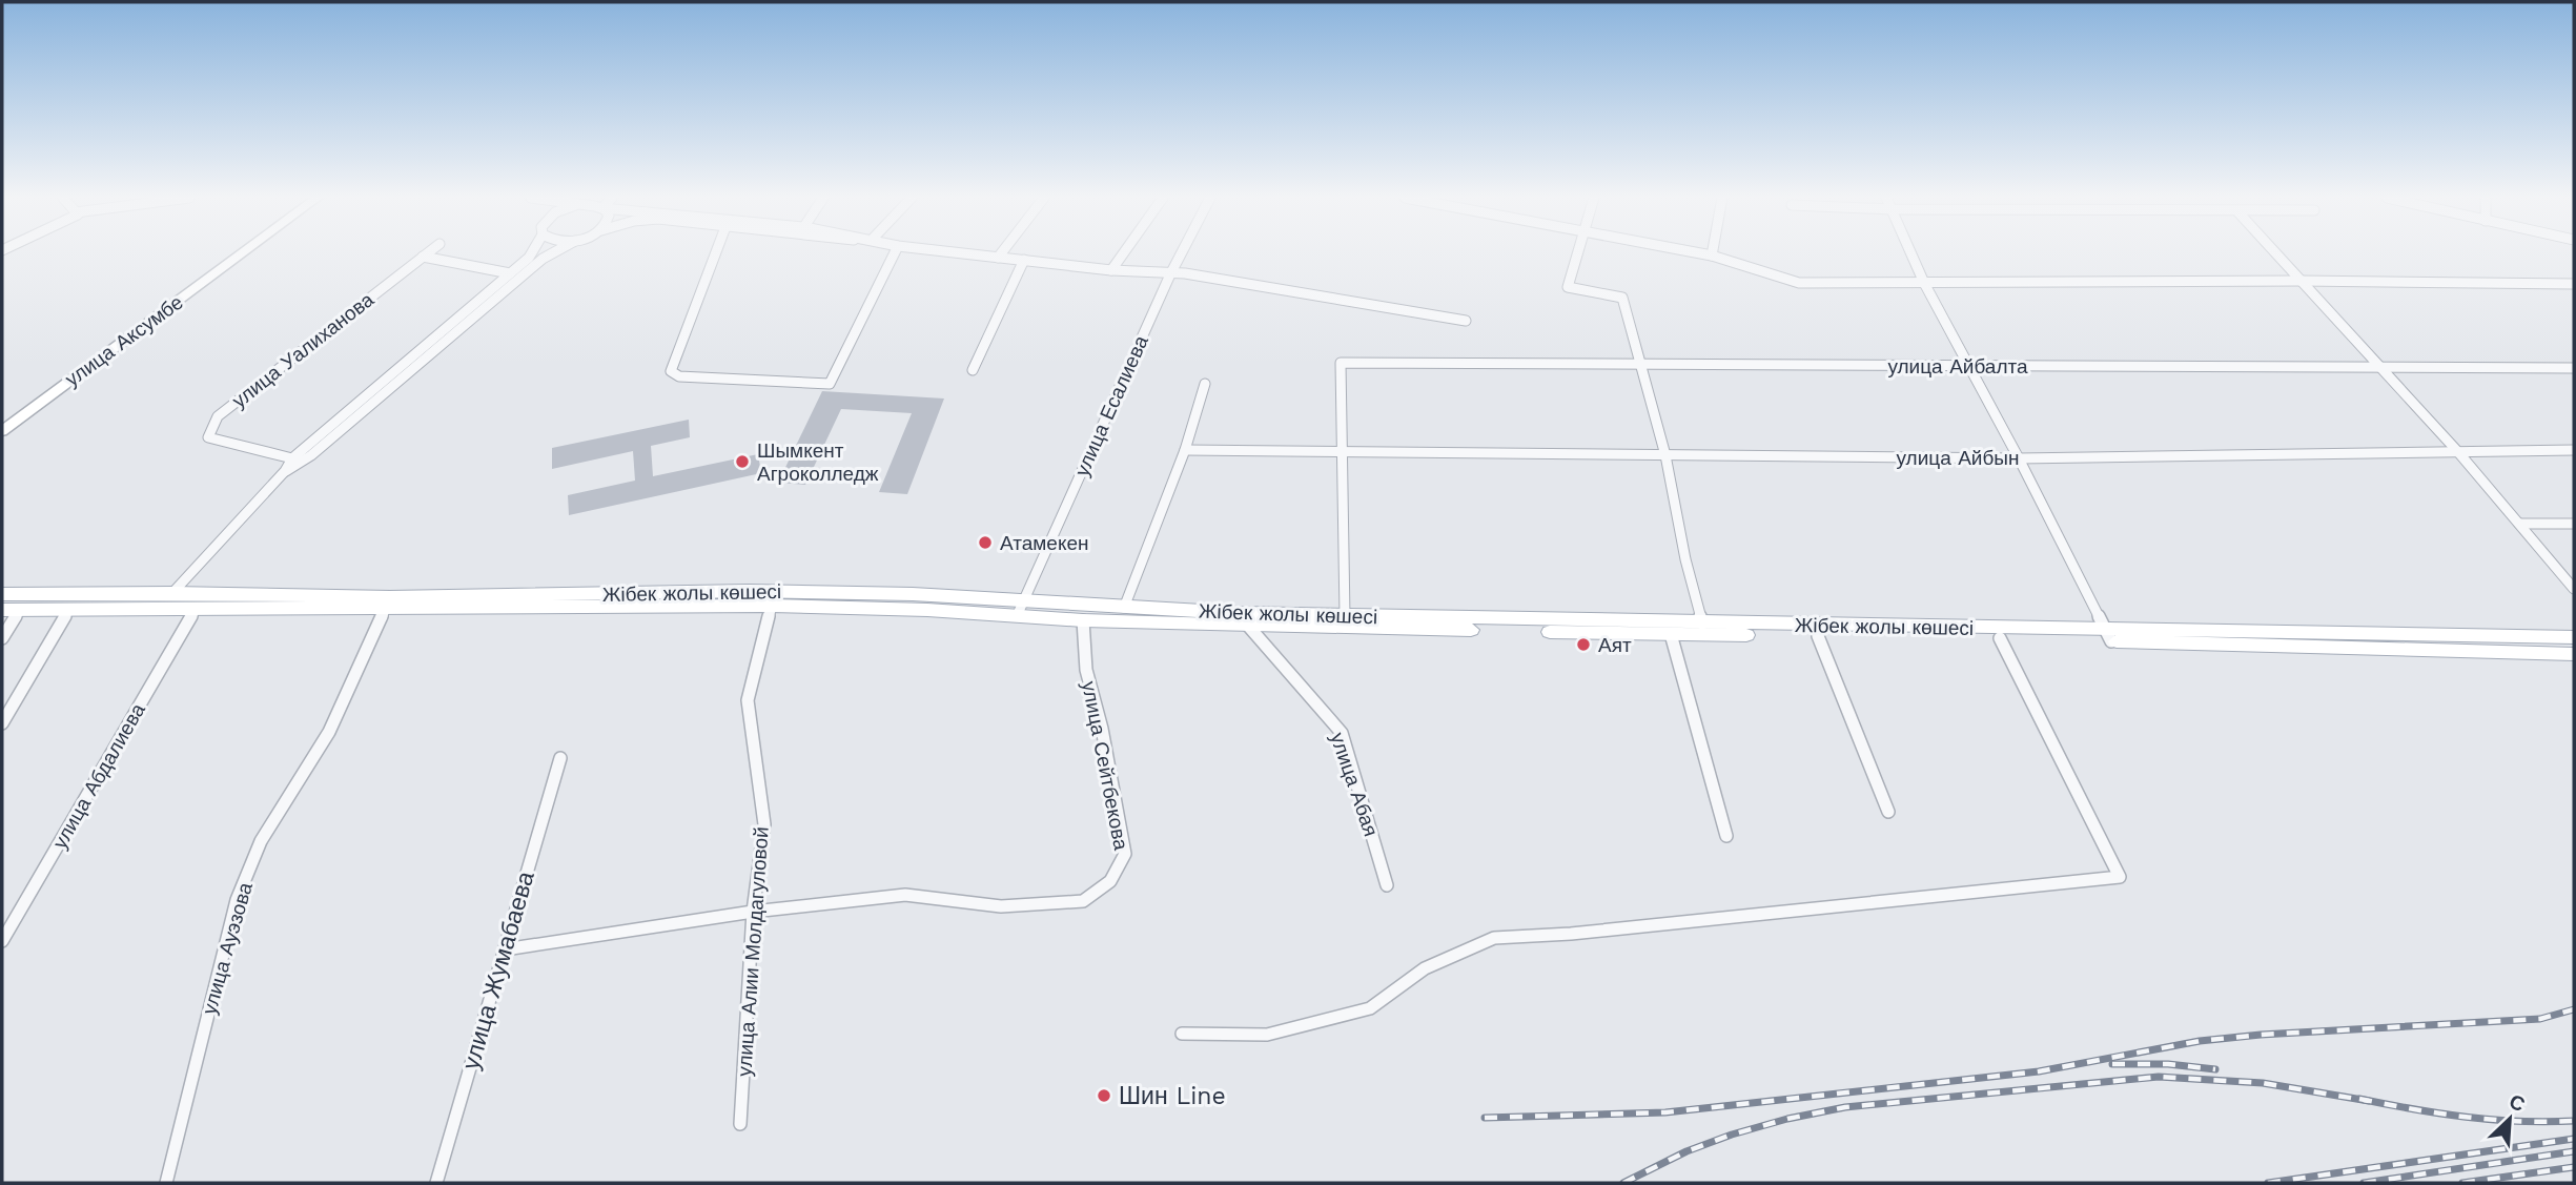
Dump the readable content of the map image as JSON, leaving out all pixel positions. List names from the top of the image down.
{
  "streets": {
    "main road": ["улица Аксумбе", "Жібек жолы көшесі"],
    "street": [
      "улица Уалиханова",
      "улица Айбалта",
      "улица Есалиева",
      "улица Айбын",
      "улица Сейтбекова",
      "улица Абдалиева",
      "улица Абая",
      "улица Ауэзова",
      "улица Алии Молдагуловой",
      "улица Жумабаева"
    ]
  },
  "crossings": [
    ["улица Айбалта", "улица Айбын"],
    ["улица Есалиева", "Жібек жолы көшесі"],
    ["Жібек жолы көшесі", "улица Сейтбекова"],
    ["Жібек жолы көшесі", "улица Абдалиева"],
    ["Жібек жолы көшесі", "улица Абая"],
    ["Жібек жолы көшесі", "улица Ауэзова"],
    ["Жібек жолы көшесі", "улица Алии Молдагуловой"],
    ["улица Сейтбекова", "улица Алии Молдагуловой"],
    ["улица Сейтбекова", "улица Жумабаева"]
  ],
  "places": [
    "Шымкент Агроколледж",
    "Атамекен",
    "Аят",
    "Шин Line"
  ],
  "north": "top right"
}
